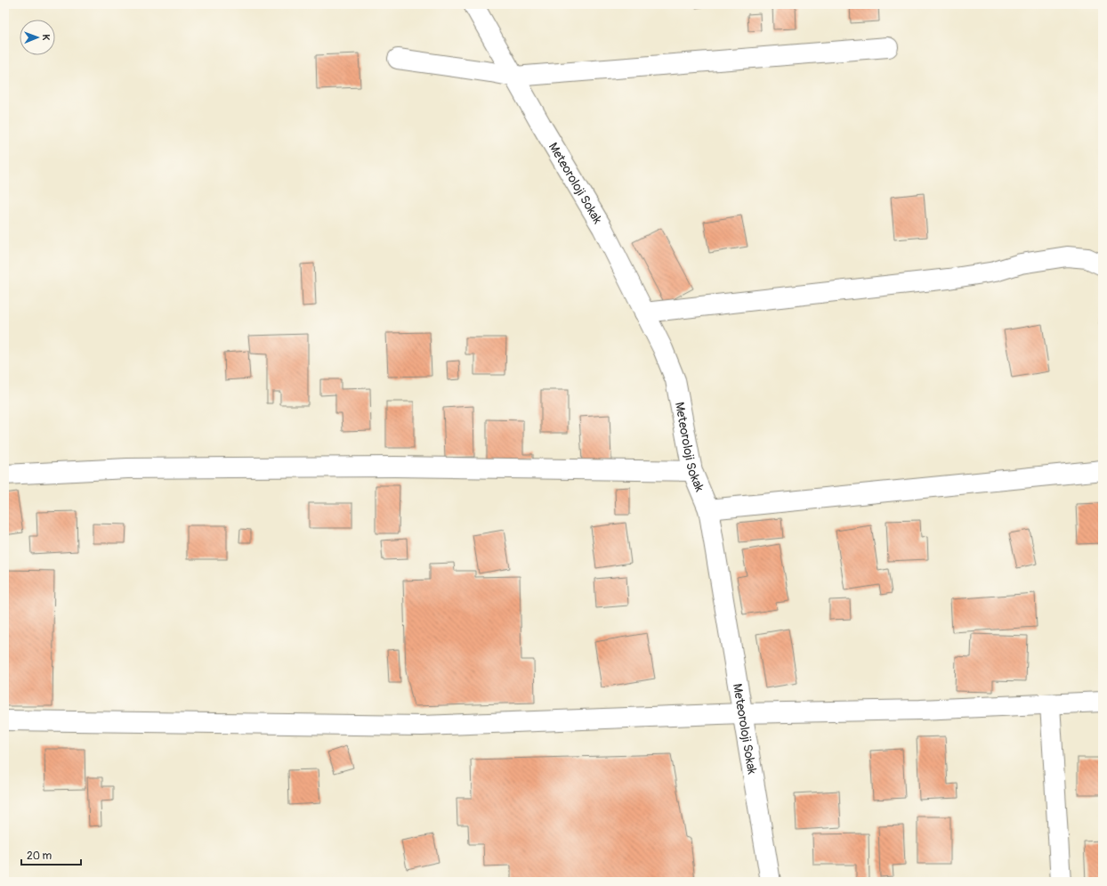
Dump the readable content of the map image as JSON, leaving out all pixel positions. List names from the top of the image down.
{
  "streets": {
    "street": ["Meteoroloji Sokak"]
  },
  "scale_bar": "20 m",
  "north": "right"
}
